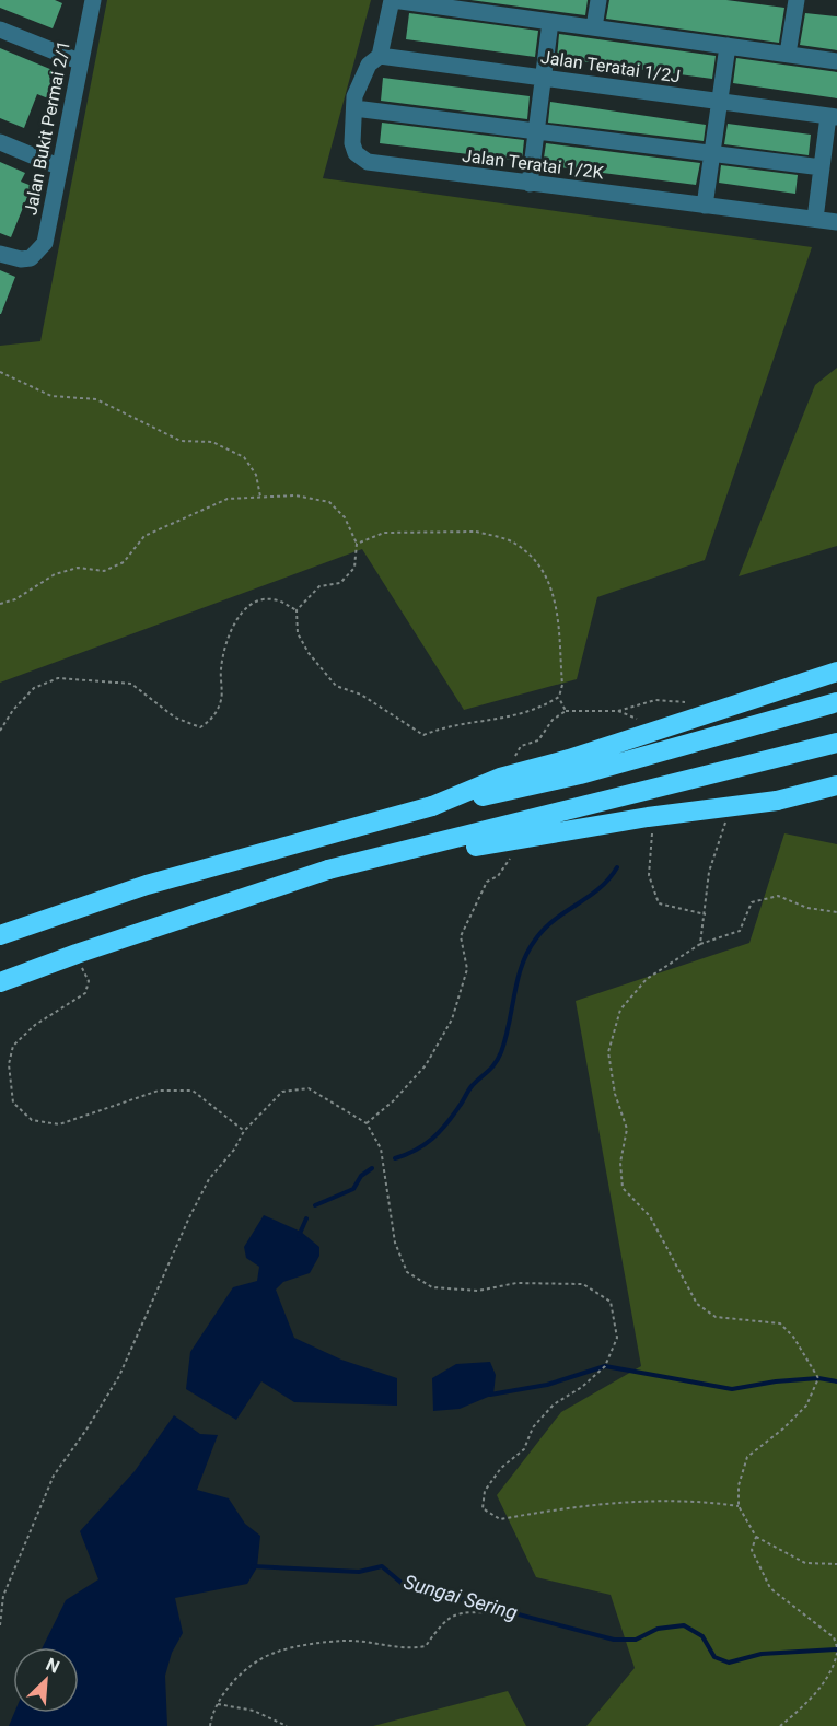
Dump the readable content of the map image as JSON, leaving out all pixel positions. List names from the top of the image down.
{
  "streets": {
    "street": ["Jalan Teratai 1/2J", "Jalan Bukit Permai 2/1", "Jalan Teratai 1/2K"]
  },
  "crossings": [
    ["Jalan Teratai 1/2J", "Jalan Teratai 1/2K"]
  ],
  "water": ["Sungai Sering"],
  "north": "top right"
}
